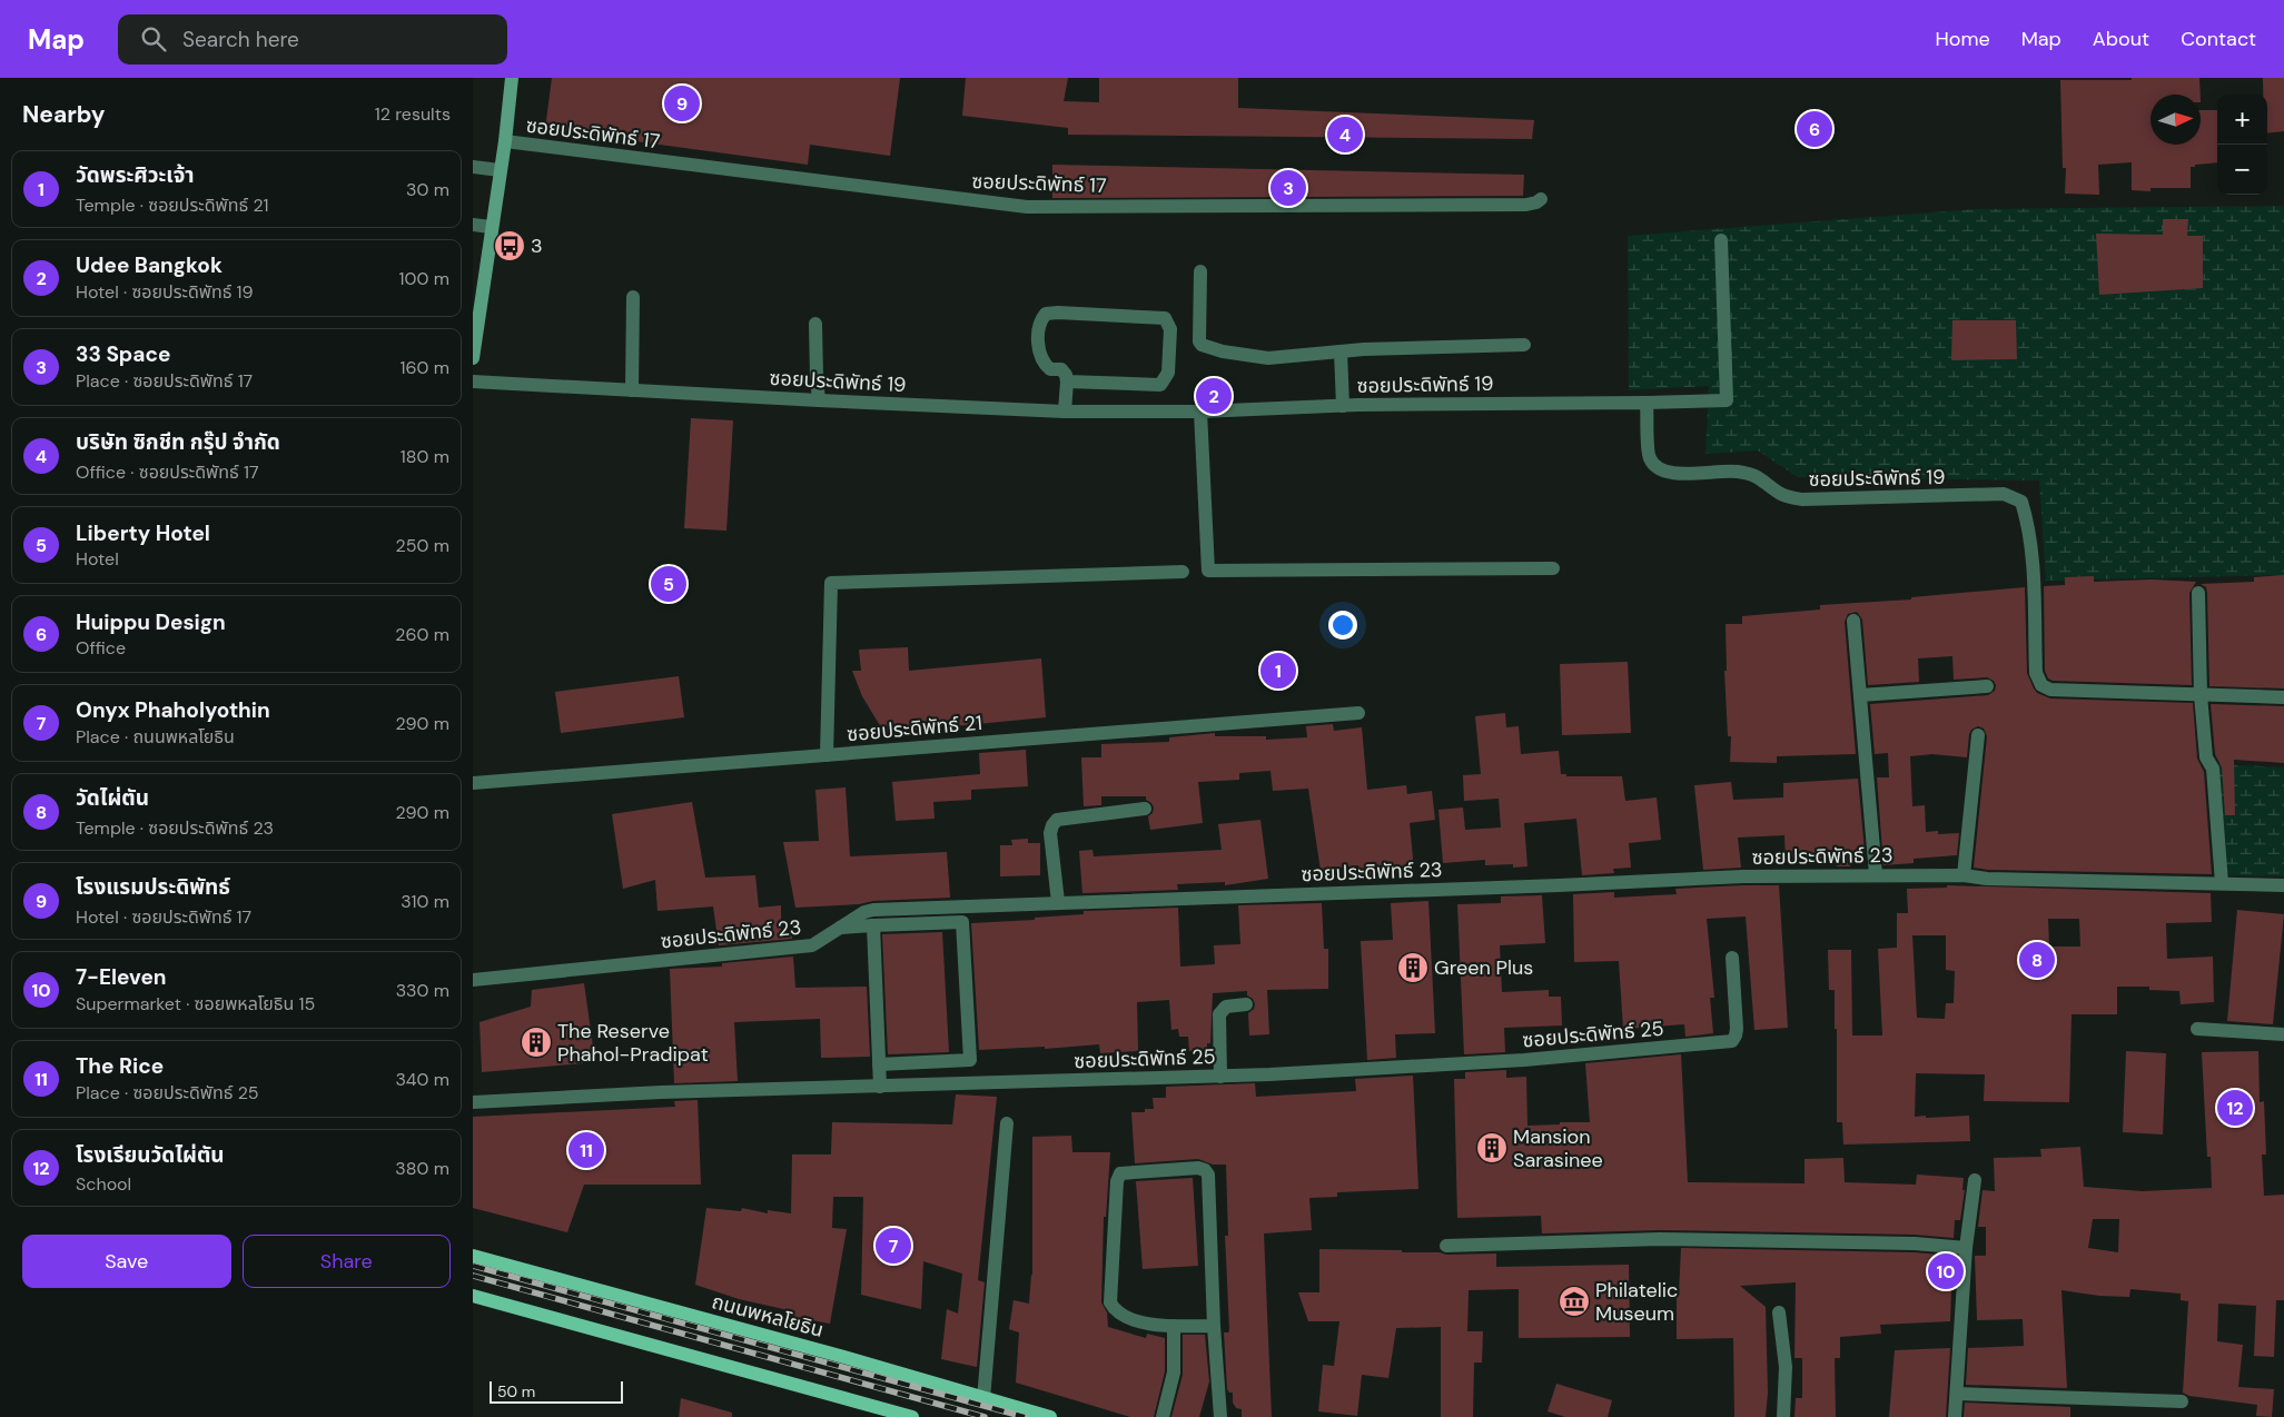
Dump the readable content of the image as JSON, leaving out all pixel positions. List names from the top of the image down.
{
  "streets": {
    "main road": ["ถนนพหลโยธิน"],
    "street": [
      "ซอยประดิพัทธ์ 17",
      "ซอยประดิพัทธ์ 19",
      "ซอยประดิพัทธ์ 21",
      "ซอยประดิพัทธ์ 23",
      "ซอยประดิพัทธ์ 25"
    ]
  },
  "places": {
    "bus stop": ["3"],
    "building": ["Green Plus", "The Reserve Phahol-Pradipat", "Mansion Sarasinee"],
    "museum": ["Philatelic Museum"]
  },
  "scale_bar": "50 m",
  "north": "right",
  "page": {
    "header": "Map",
    "search": "Search here",
    "nav": [
      "Home",
      "Map",
      "About",
      "Contact"
    ],
    "heading": ["Nearby", "12 results"],
    "pins": [
      "9",
      "6",
      "4",
      "3",
      "2",
      "5",
      "1",
      "8",
      "12",
      "11",
      "7",
      "10"
    ],
    "map_buttons": ["+", "−"],
    "list": [
      {
        "mark": "1",
        "name": "วัดพระศิวะเจ้า",
        "note": "Temple · ซอยประดิพัทธ์ 21",
        "value": "30 m"
      },
      {
        "mark": "2",
        "name": "Udee Bangkok",
        "note": "Hotel · ซอยประดิพัทธ์ 19",
        "value": "100 m"
      },
      {
        "mark": "3",
        "name": "33 Space",
        "note": "Place · ซอยประดิพัทธ์ 17",
        "value": "160 m"
      },
      {
        "mark": "4",
        "name": "บริษัท ซิกชีท กรุ๊ป จำกัด",
        "note": "Office · ซอยประดิพัทธ์ 17",
        "value": "180 m"
      },
      {
        "mark": "5",
        "name": "Liberty Hotel",
        "note": "Hotel",
        "value": "250 m"
      },
      {
        "mark": "6",
        "name": "Huippu Design",
        "note": "Office",
        "value": "260 m"
      },
      {
        "mark": "7",
        "name": "Onyx Phaholyothin",
        "note": "Place · ถนนพหลโยธิน",
        "value": "290 m"
      },
      {
        "mark": "8",
        "name": "วัดไผ่ตัน",
        "note": "Temple · ซอยประดิพัทธ์ 23",
        "value": "290 m"
      },
      {
        "mark": "9",
        "name": "โรงแรมประดิพัทธ์",
        "note": "Hotel · ซอยประดิพัทธ์ 17",
        "value": "310 m"
      },
      {
        "mark": "10",
        "name": "7-Eleven",
        "note": "Supermarket · ซอยพหลโยธิน 15",
        "value": "330 m"
      },
      {
        "mark": "11",
        "name": "The Rice",
        "note": "Place · ซอยประดิพัทธ์ 25",
        "value": "340 m"
      },
      {
        "mark": "12",
        "name": "โรงเรียนวัดไผ่ตัน",
        "note": "School",
        "value": "380 m"
      }
    ],
    "buttons": ["Save", "Share"],
    "scale": "50 m"
  }
}
